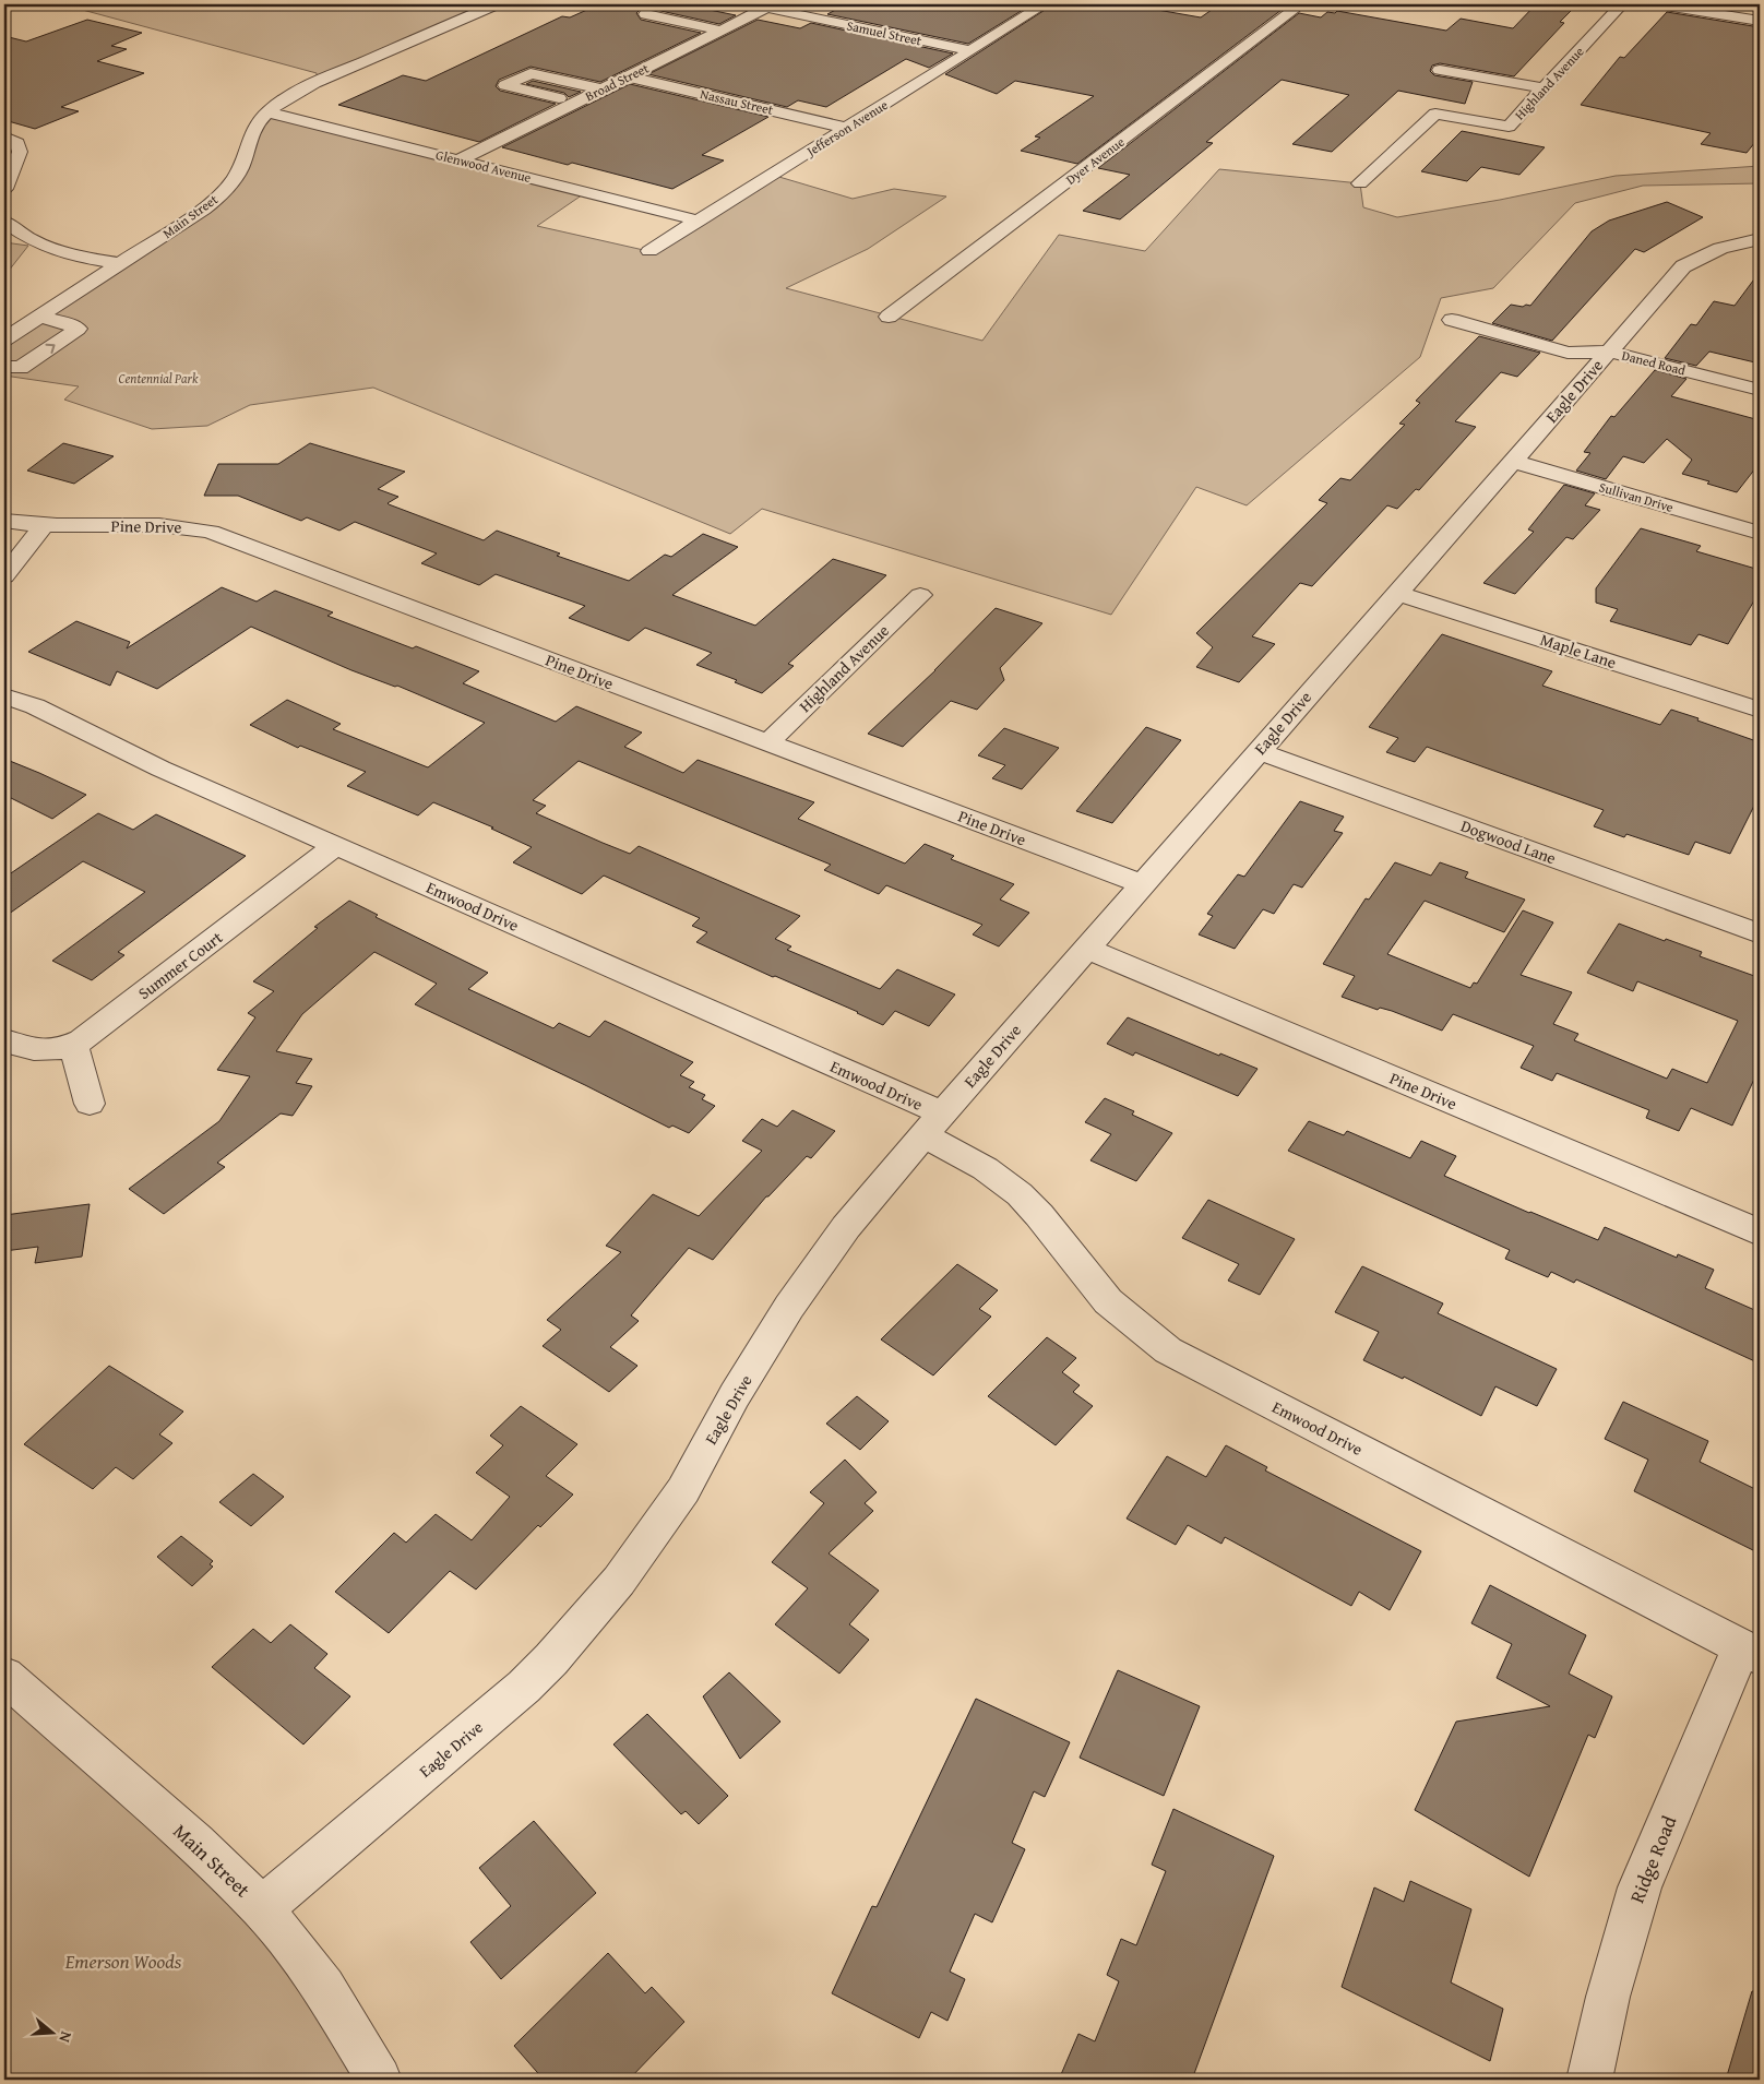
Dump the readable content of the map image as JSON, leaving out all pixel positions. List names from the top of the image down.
{
  "streets": {
    "street": [
      "Samuel Street",
      "Broad Street",
      "Highland Avenue",
      "Nassau Street",
      "Jefferson Avenue",
      "Dyer Avenue",
      "Glenwood Avenue",
      "Main Street",
      "Daned Road",
      "Eagle Drive",
      "Sullivan Drive",
      "Pine Drive",
      "Maple Lane",
      "Dogwood Lane",
      "Emwood Drive",
      "Summer Court",
      "Ridge Road"
    ]
  },
  "crossings": [
    ["Samuel Street", "Broad Street"],
    ["Samuel Street", "Jefferson Avenue"],
    ["Broad Street", "Nassau Street"],
    ["Broad Street", "Glenwood Avenue"],
    ["Highland Avenue", "Pine Drive"],
    ["Nassau Street", "Jefferson Avenue"],
    ["Jefferson Avenue", "Glenwood Avenue"],
    ["Glenwood Avenue", "Main Street"],
    ["Main Street", "Eagle Drive"],
    ["Daned Road", "Eagle Drive"],
    ["Eagle Drive", "Sullivan Drive"],
    ["Eagle Drive", "Pine Drive"],
    ["Eagle Drive", "Maple Lane"],
    ["Eagle Drive", "Dogwood Lane"],
    ["Eagle Drive", "Emwood Drive"],
    ["Emwood Drive", "Summer Court"],
    ["Emwood Drive", "Ridge Road"]
  ],
  "parks": ["Centennial Park", "Emerson Woods"],
  "north": "right"
}
